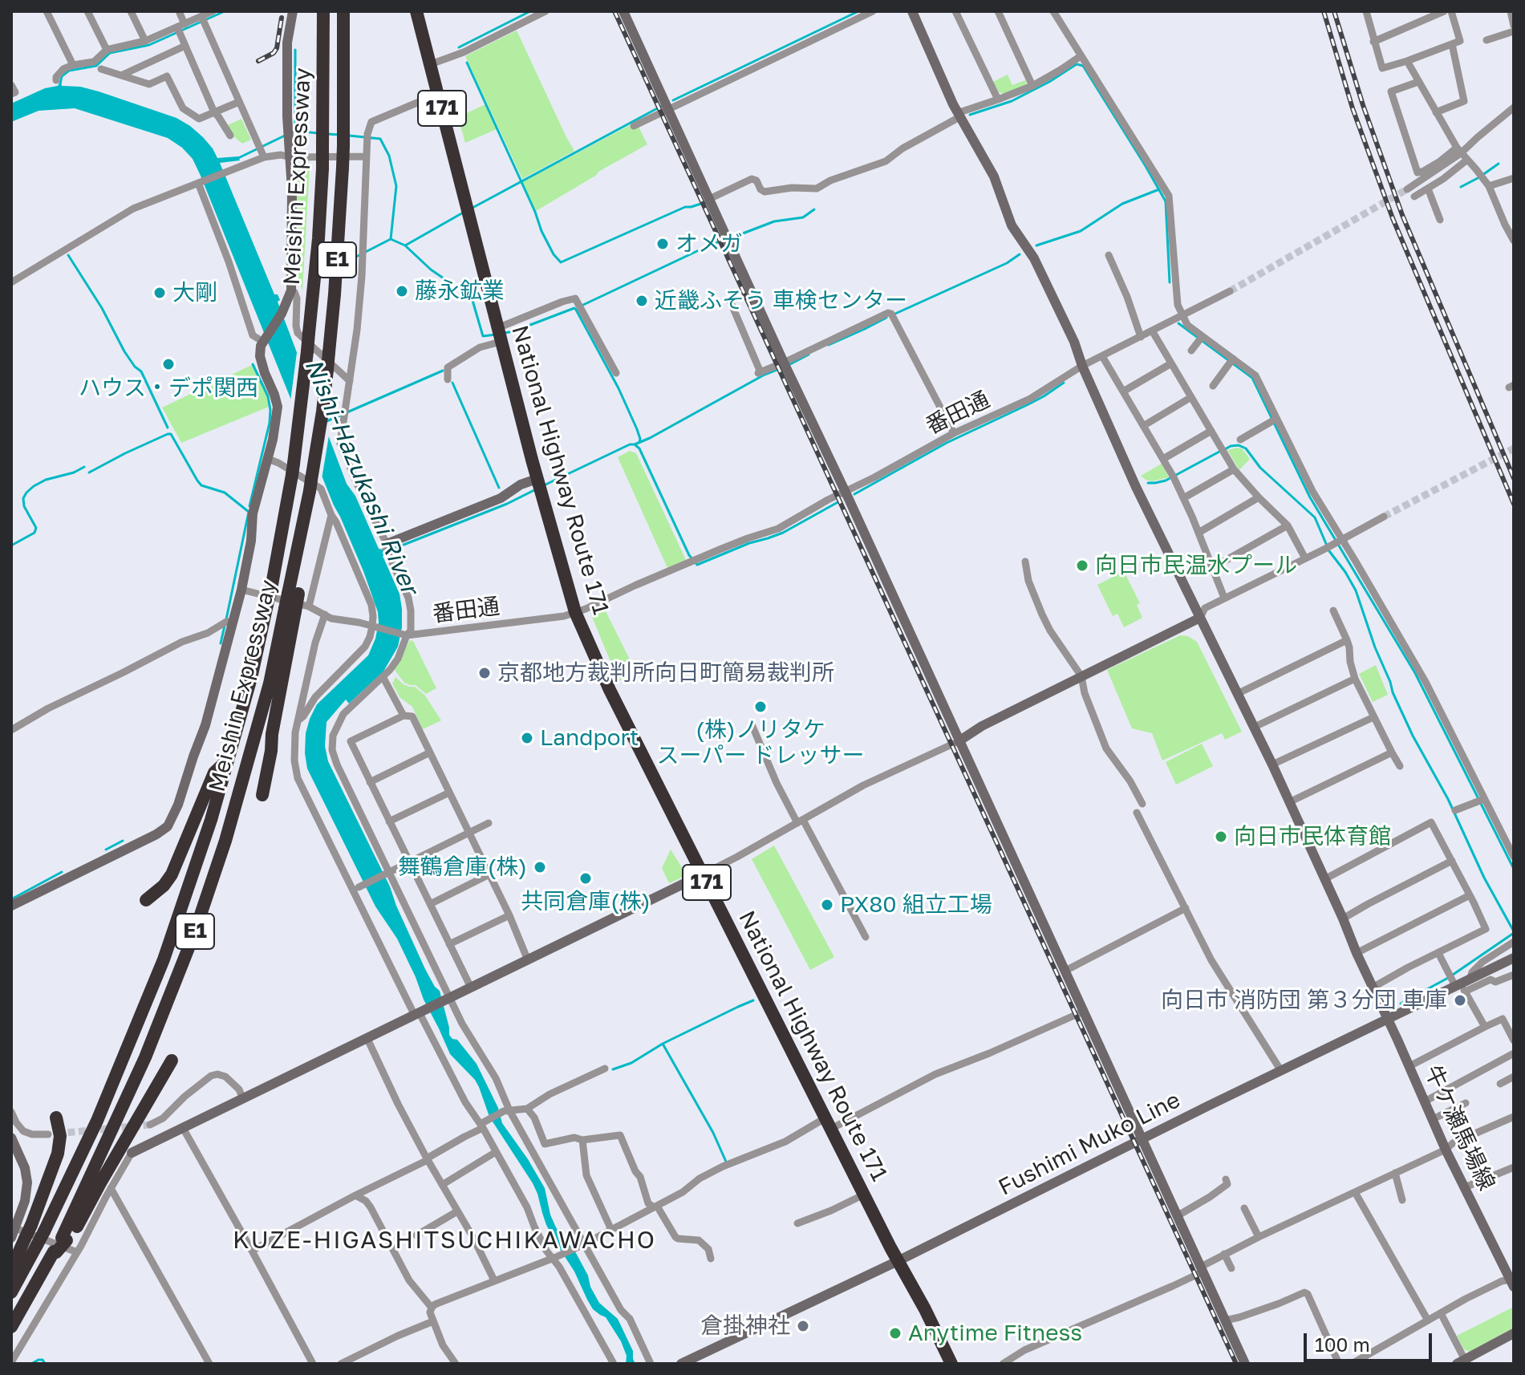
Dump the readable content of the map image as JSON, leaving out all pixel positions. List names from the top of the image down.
{
  "streets": {
    "highway": [
      "171",
      "Meishin Expressway",
      "E1",
      "National Highway Route 171"
    ],
    "street": ["番田通", "牛ケ瀬馬場線", "Fushimi Muko Line"]
  },
  "crossings": [
    ["番田通", "National Highway Route 171"],
    ["番田通", "牛ケ瀬馬場線"],
    ["National Highway Route 171", "Fushimi Muko Line"],
    ["牛ケ瀬馬場線", "Fushimi Muko Line"]
  ],
  "districts": ["KUZE-HIGASHITSUCHIKAWACHO"],
  "water": ["Nishi-Hazukashi River"],
  "places": [
    "オメガ",
    "藤永鉱業",
    "大剛",
    "近畿ふそう 車検センター",
    "ハウス・デポ関西",
    "向日市民温水プール",
    "京都地方裁判所向日町簡易裁判所",
    "(株)ノリタケ スーパー ドレッサー",
    "Landport",
    "向日市民体育館",
    "舞鶴倉庫(株)",
    "共同倉庫(株)",
    "PX80 組立工場",
    "向日市 消防団 第３分団 車庫",
    "倉掛神社",
    "Anytime Fitness"
  ],
  "scale_bar": "100 m"
}
